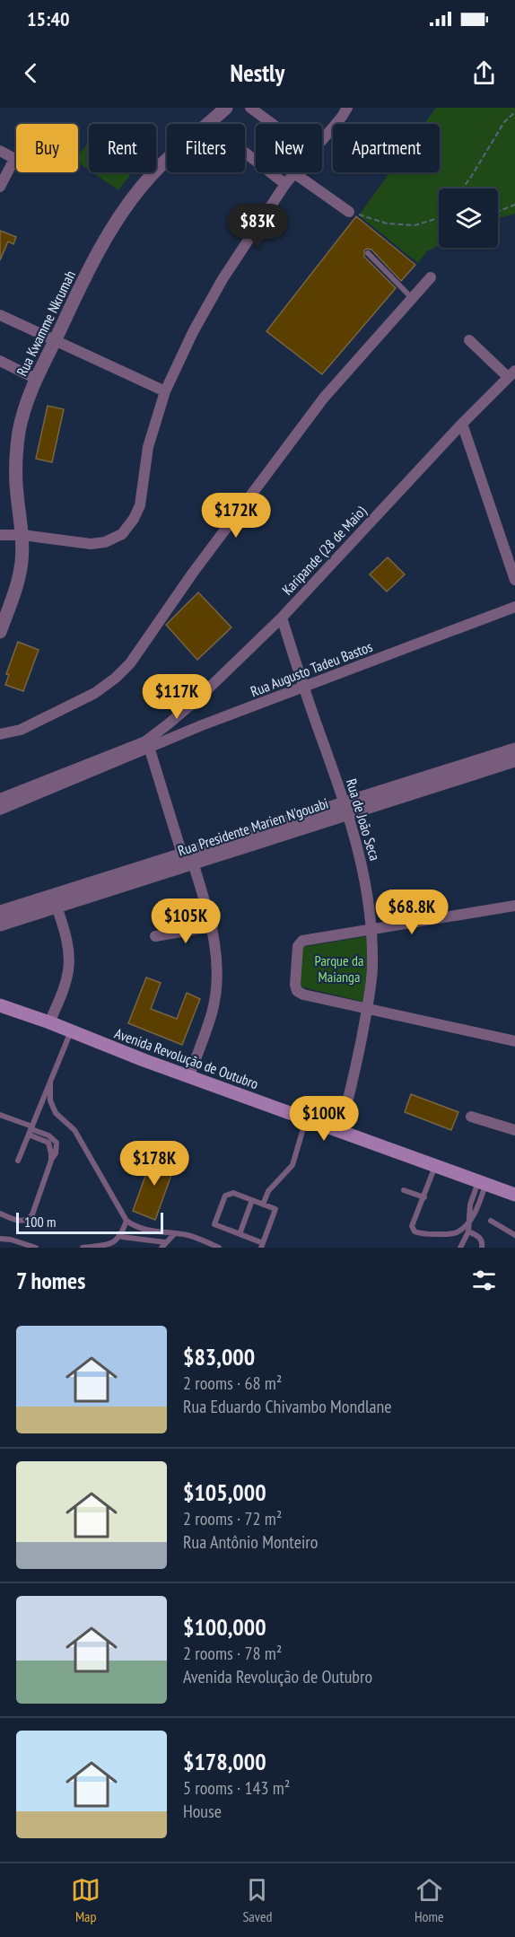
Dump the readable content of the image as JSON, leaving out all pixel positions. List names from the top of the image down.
{
  "streets": {
    "main road": ["Avenida Revolução de Outubro"],
    "street": [
      "Rua Kwamme Nkrumah",
      "Karipande (28 de Maio)",
      "Rua Augusto Tadeu Bastos",
      "Rua de João Seca",
      "Rua Presidente Marien N'gouabi"
    ]
  },
  "crossings": [
    ["Karipande (28 de Maio)", "Rua Augusto Tadeu Bastos"],
    ["Karipande (28 de Maio)", "Rua de João Seca"],
    ["Rua Augusto Tadeu Bastos", "Rua de João Seca"],
    ["Rua de João Seca", "Rua Presidente Marien N'gouabi"],
    ["Rua de João Seca", "Avenida Revolução de Outubro"]
  ],
  "parks": ["Parque da Maianga"],
  "scale_bar": "100 m",
  "page": {
    "status": "15:40",
    "header": "Nestly",
    "chip": [
      "Buy",
      "Rent",
      "Filters",
      "New",
      "Apartment"
    ],
    "price": [
      "$83K",
      "$172K",
      "$117K",
      "$68.8K",
      "$105K",
      "$100K",
      "$178K"
    ],
    "scale": "100 m",
    "heading": "7 homes",
    "list": [
      {
        "name": "$83,000",
        "note": "2 rooms · 68 m² · Rua Eduardo Chivambo Mondlane"
      },
      {
        "name": "$105,000",
        "note": "2 rooms · 72 m² · Rua Antônio Monteiro"
      },
      {
        "name": "$100,000",
        "note": "2 rooms · 78 m² · Avenida Revolução de Outubro"
      },
      {
        "name": "$178,000",
        "note": "5 rooms · 143 m² · House"
      }
    ],
    "tabs": ["Map", "Saved", "Home"]
  }
}
